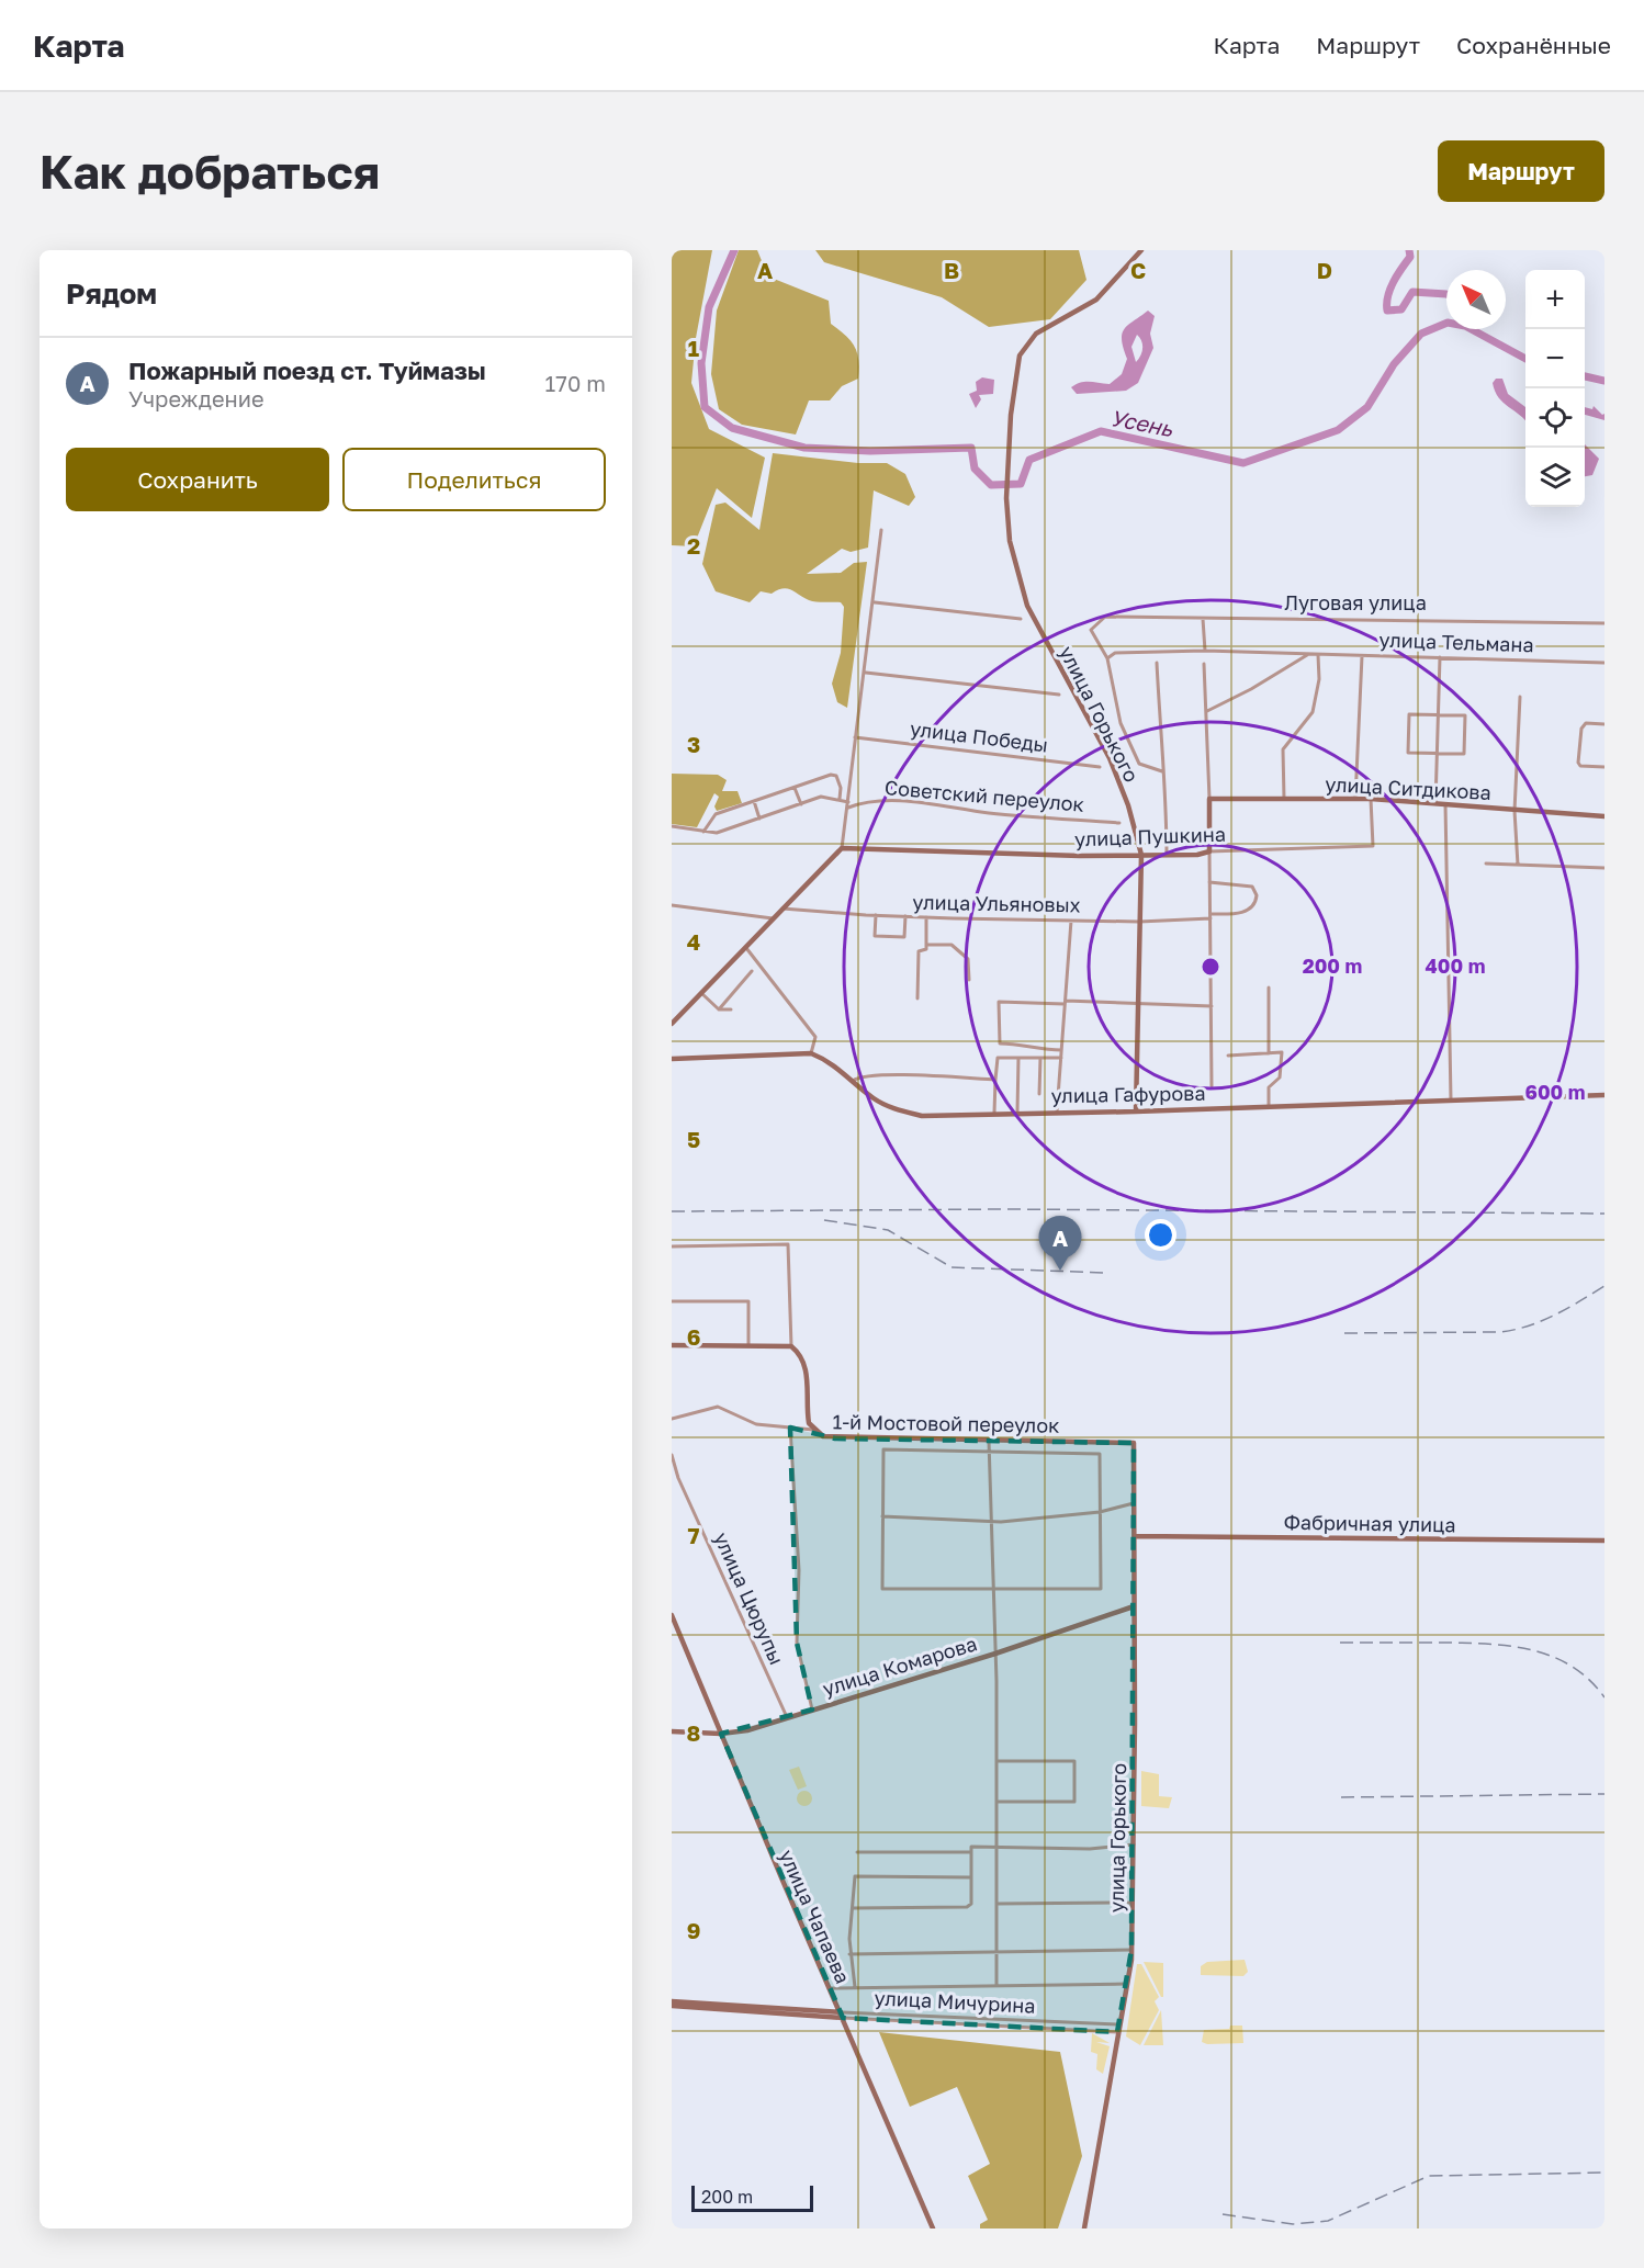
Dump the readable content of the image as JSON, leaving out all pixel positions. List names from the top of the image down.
{
  "streets": {
    "main road": [
      "улица Горького",
      "улица Ситдикова",
      "улица Пушкина",
      "улица Гафурова",
      "1-й Мостовой переулок",
      "Фабричная улица",
      "улица Комарова",
      "улица Чапаева",
      "улица Мичурина"
    ],
    "street": [
      "Луговая улица",
      "улица Тельмана",
      "улица Победы",
      "Советский переулок",
      "улица Ульяновых",
      "улица Цюрупы"
    ]
  },
  "crossings": [
    ["Луговая улица", "улица Тельмана"],
    ["улица Горького", "улица Пушкина"],
    ["улица Горького", "улица Ульяновых"],
    ["улица Горького", "улица Гафурова"],
    ["улица Горького", "1-й Мостовой переулок"],
    ["улица Горького", "Фабричная улица"],
    ["улица Горького", "улица Комарова"],
    ["улица Горького", "улица Мичурина"],
    ["улица Ситдикова", "улица Пушкина"],
    ["улица Цюрупы", "улица Комарова"],
    ["улица Комарова", "улица Чапаева"],
    ["улица Чапаева", "улица Мичурина"]
  ],
  "water": ["Усень"],
  "scale_bar": "200 m",
  "north": "top left",
  "page": {
    "header": "Карта",
    "nav": ["Карта", "Маршрут", "Сохранённые"],
    "buttons": [
      "Маршрут",
      ["Сохранить", "Поделиться"]
    ],
    "title": "Как добраться",
    "heading": "Рядом",
    "map_buttons": ["+", "−"],
    "list": [
      {
        "mark": "A",
        "name": "Пожарный поезд ст. Туймазы",
        "note": "Учреждение",
        "value": "170 m"
      }
    ],
    "pins": "A",
    "scale": "200 m"
  },
  "grid": {
    "columns": [
      "A",
      "B",
      "C",
      "D"
    ],
    "rows": [
      "1",
      "2",
      "3",
      "4",
      "5",
      "6",
      "7",
      "8",
      "9"
    ]
  },
  "rings": ["200 m", "400 m", "600 m"]
}
